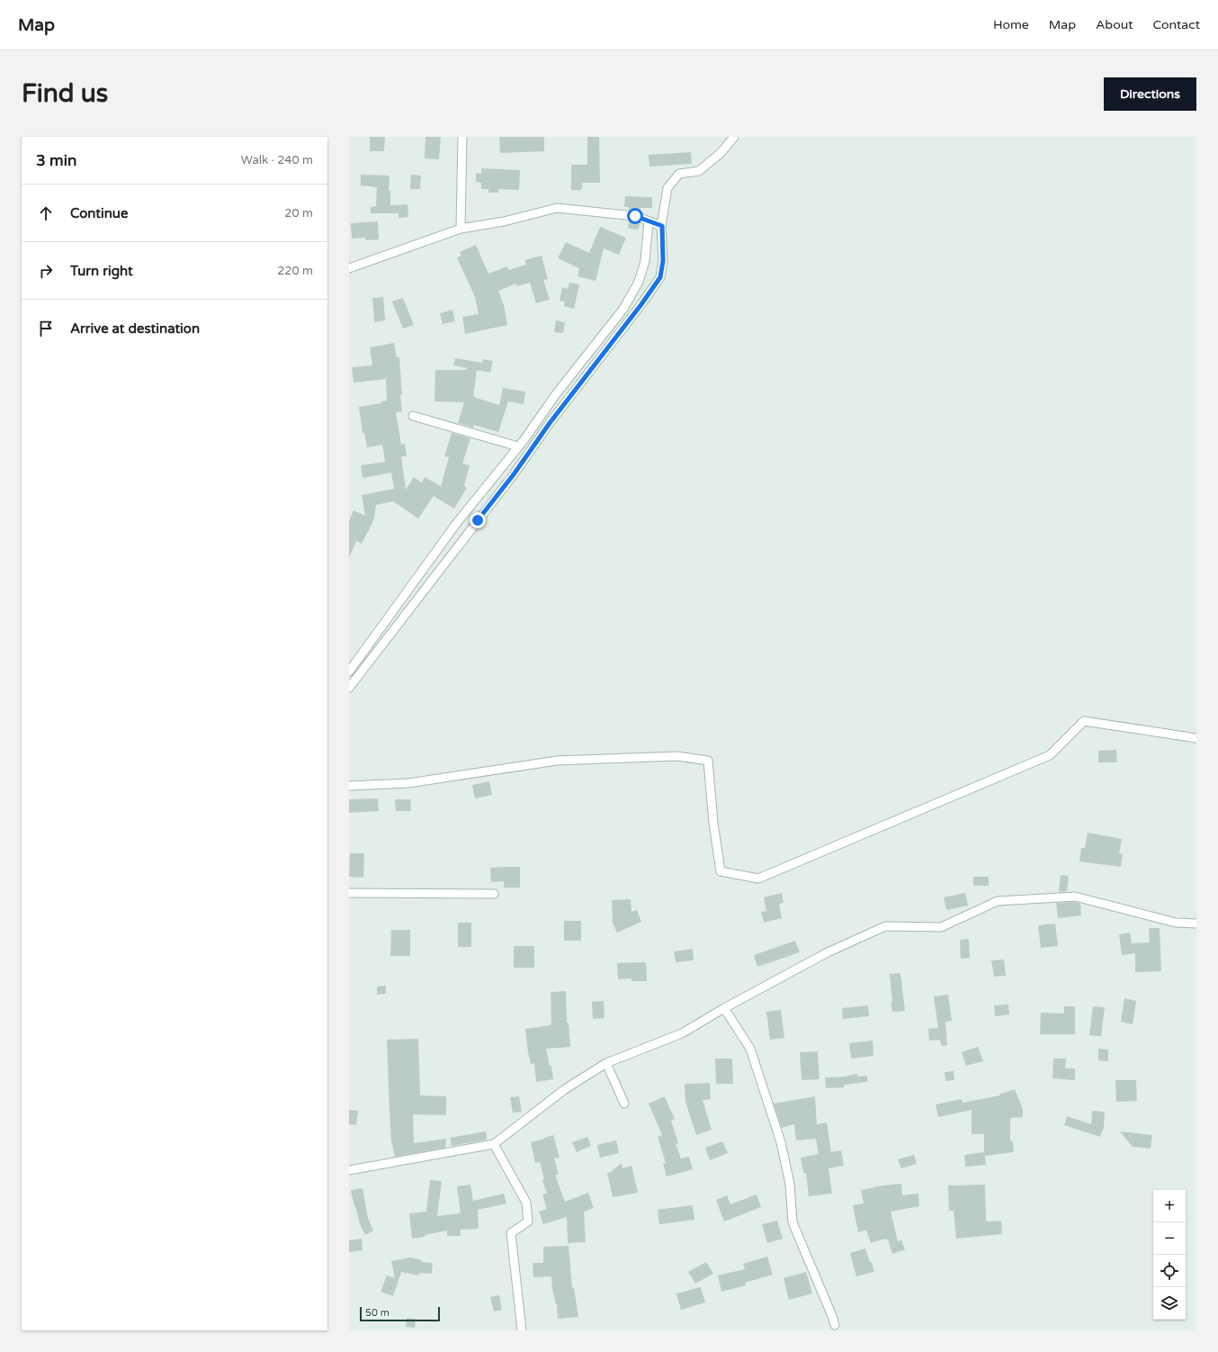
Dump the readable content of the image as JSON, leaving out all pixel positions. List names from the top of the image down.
{
  "scale_bar": "50 m",
  "page": {
    "header": "Map",
    "nav": [
      "Home",
      "Map",
      "About",
      "Contact"
    ],
    "buttons": "Directions",
    "title": "Find us",
    "heading": ["3 min", "Walk · 240 m"],
    "list": [
      ["Continue", "20 m"],
      ["Turn right", "220 m"],
      "Arrive at destination"
    ],
    "map_buttons": ["+", "−"],
    "scale": "50 m"
  }
}
